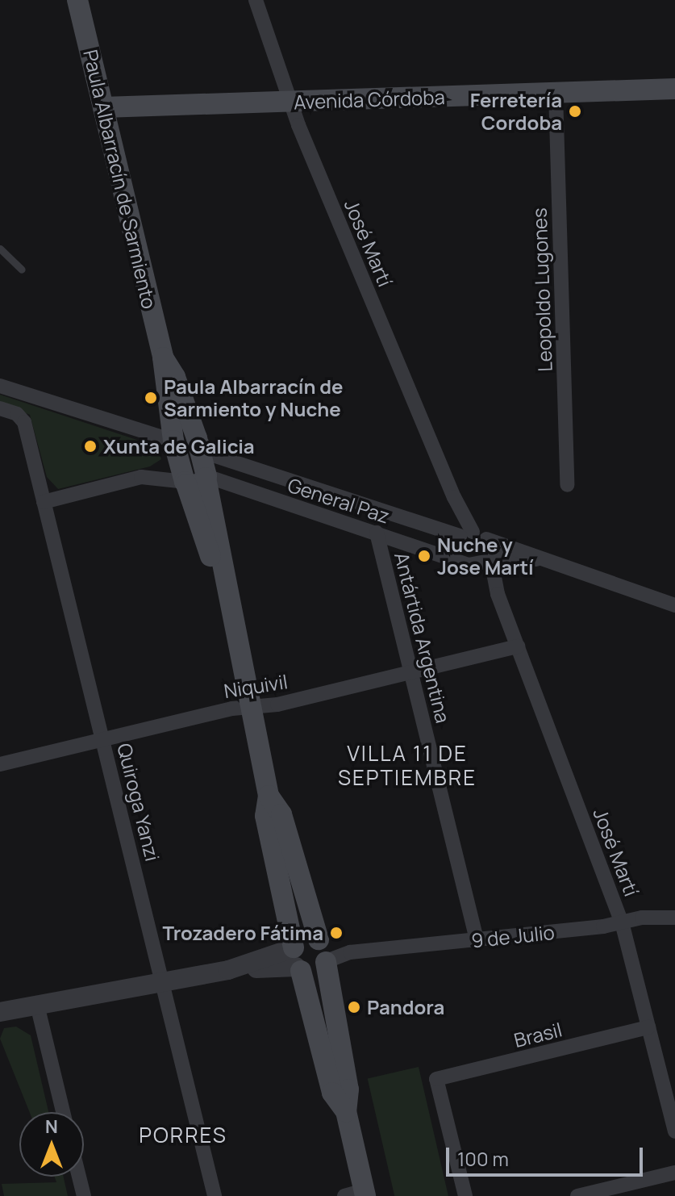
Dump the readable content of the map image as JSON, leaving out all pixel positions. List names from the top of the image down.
{
  "streets": {
    "main road": ["Avenida Córdoba", "Paula Albarracín de Sarmiento"],
    "street": [
      "José Martí",
      "Leopoldo Lugones",
      "General Paz",
      "Antártida Argentina",
      "Niquivil",
      "Quiroga Yanzi",
      "9 de Julio",
      "Brasil"
    ]
  },
  "crossings": [
    ["Avenida Córdoba", "Paula Albarracín de Sarmiento"],
    ["Avenida Córdoba", "José Martí"],
    ["Avenida Córdoba", "Leopoldo Lugones"],
    ["Paula Albarracín de Sarmiento", "General Paz"],
    ["José Martí", "General Paz"],
    ["José Martí", "Niquivil"],
    ["José Martí", "9 de Julio"],
    ["José Martí", "Brasil"],
    ["General Paz", "Antártida Argentina"],
    ["General Paz", "Quiroga Yanzi"],
    ["Antártida Argentina", "Niquivil"],
    ["Antártida Argentina", "9 de Julio"],
    ["Niquivil", "Quiroga Yanzi"]
  ],
  "districts": ["VILLA 11 DE SEPTIEMBRE", "PORRES"],
  "places": [
    "Ferretería Cordoba",
    "Paula Albarracín de Sarmiento y Nuche",
    "Xunta de Galicia",
    "Nuche y Jose Martí",
    "Trozadero Fátima",
    "Pandora"
  ],
  "scale_bar": "100 m",
  "north": "top"
}
